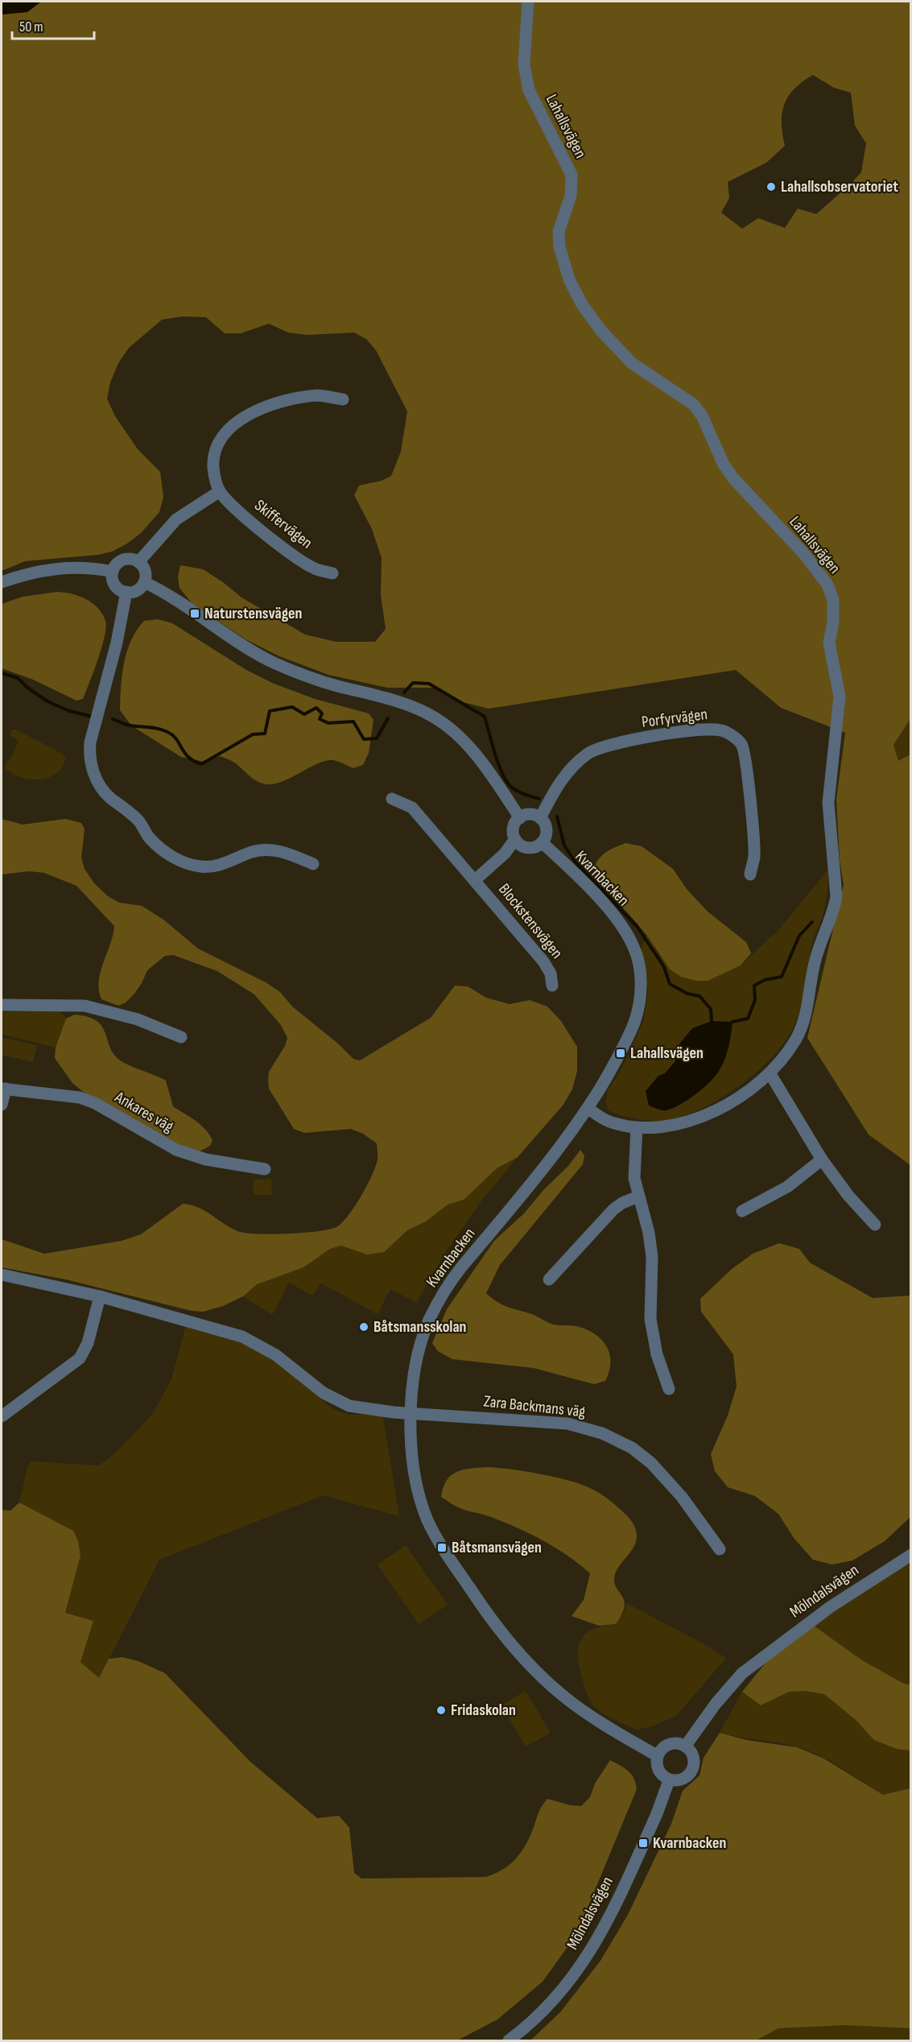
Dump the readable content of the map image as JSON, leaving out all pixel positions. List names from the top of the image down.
{
  "streets": {
    "street": [
      "Lahallsvägen",
      "Skiffervägen",
      "Porfyrvägen",
      "Kvarnbacken",
      "Blockstensvägen",
      "Ankares väg",
      "Zara Backmans väg",
      "Mölndalsvägen"
    ]
  },
  "crossings": [
    ["Lahallsvägen", "Kvarnbacken"],
    ["Porfyrvägen", "Kvarnbacken"],
    ["Porfyrvägen", "Blockstensvägen"],
    ["Kvarnbacken", "Blockstensvägen"],
    ["Kvarnbacken", "Zara Backmans väg"],
    ["Kvarnbacken", "Mölndalsvägen"]
  ],
  "places": {
    "other": ["Lahallsobservatoriet", "Båtsmansskolan", "Fridaskolan"],
    "transit": [
      "Naturstensvägen",
      "Lahallsvägen",
      "Båtsmansvägen",
      "Kvarnbacken"
    ]
  },
  "scale_bar": "50 m"
}
